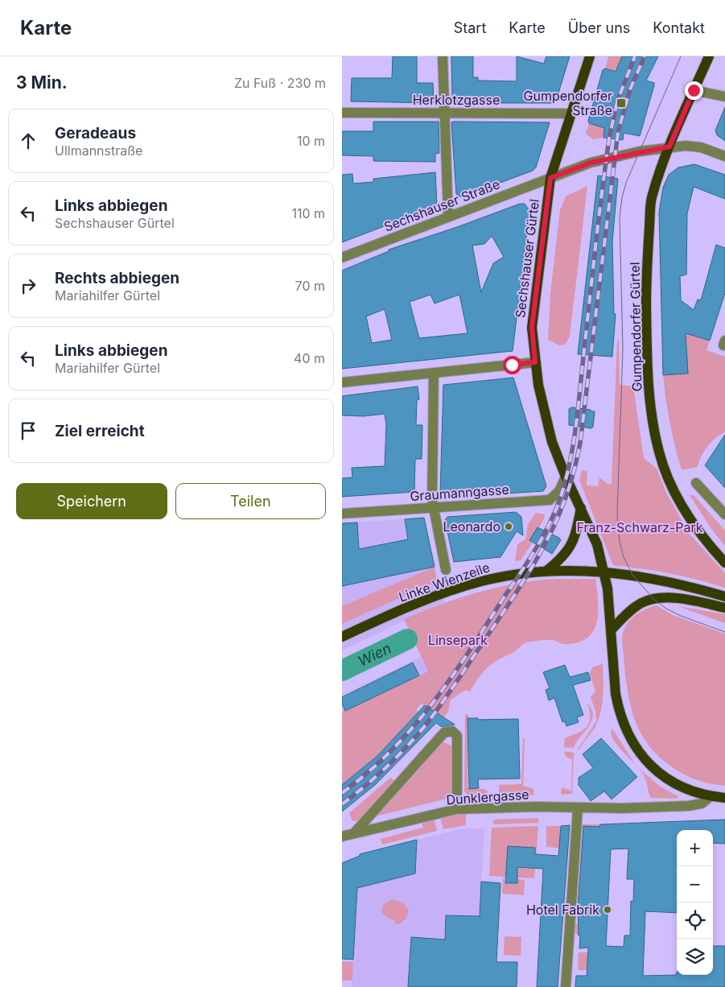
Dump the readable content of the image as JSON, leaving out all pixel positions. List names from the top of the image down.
{
  "streets": {
    "main road": ["Sechshauser Gürtel", "Gumpendorfer Gürtel", "Linke Wienzeile"],
    "street": [
      "Herklotzgasse",
      "Sechshauser Straße",
      "Graumanngasse",
      "Dunklergasse"
    ]
  },
  "crossings": [
    ["Herklotzgasse", "Sechshauser Gürtel"],
    ["Sechshauser Straße", "Sechshauser Gürtel"],
    ["Sechshauser Straße", "Gumpendorfer Gürtel"],
    ["Sechshauser Gürtel", "Graumanngasse"],
    ["Sechshauser Gürtel", "Linke Wienzeile"],
    ["Sechshauser Gürtel", "Dunklergasse"]
  ],
  "water": ["Wien"],
  "parks": ["Franz-Schwarz-Park", "Linsepark"],
  "places": {
    "transit": ["Gumpendorfer Straße"],
    "other": ["Leonardo", "Hotel Fabrik"]
  },
  "page": {
    "header": "Karte",
    "nav": [
      "Start",
      "Karte",
      "Über uns",
      "Kontakt"
    ],
    "heading": ["3 Min.", "Zu Fuß · 230 m"],
    "list": [
      ["Geradeaus", "Ullmannstraße", "10 m"],
      ["Links abbiegen", "Sechshauser Gürtel", "110 m"],
      ["Rechts abbiegen", "Mariahilfer Gürtel", "70 m"],
      ["Links abbiegen", "Mariahilfer Gürtel", "40 m"],
      "Ziel erreicht"
    ],
    "buttons": ["Speichern", "Teilen"],
    "map_buttons": ["+", "−"]
  }
}
